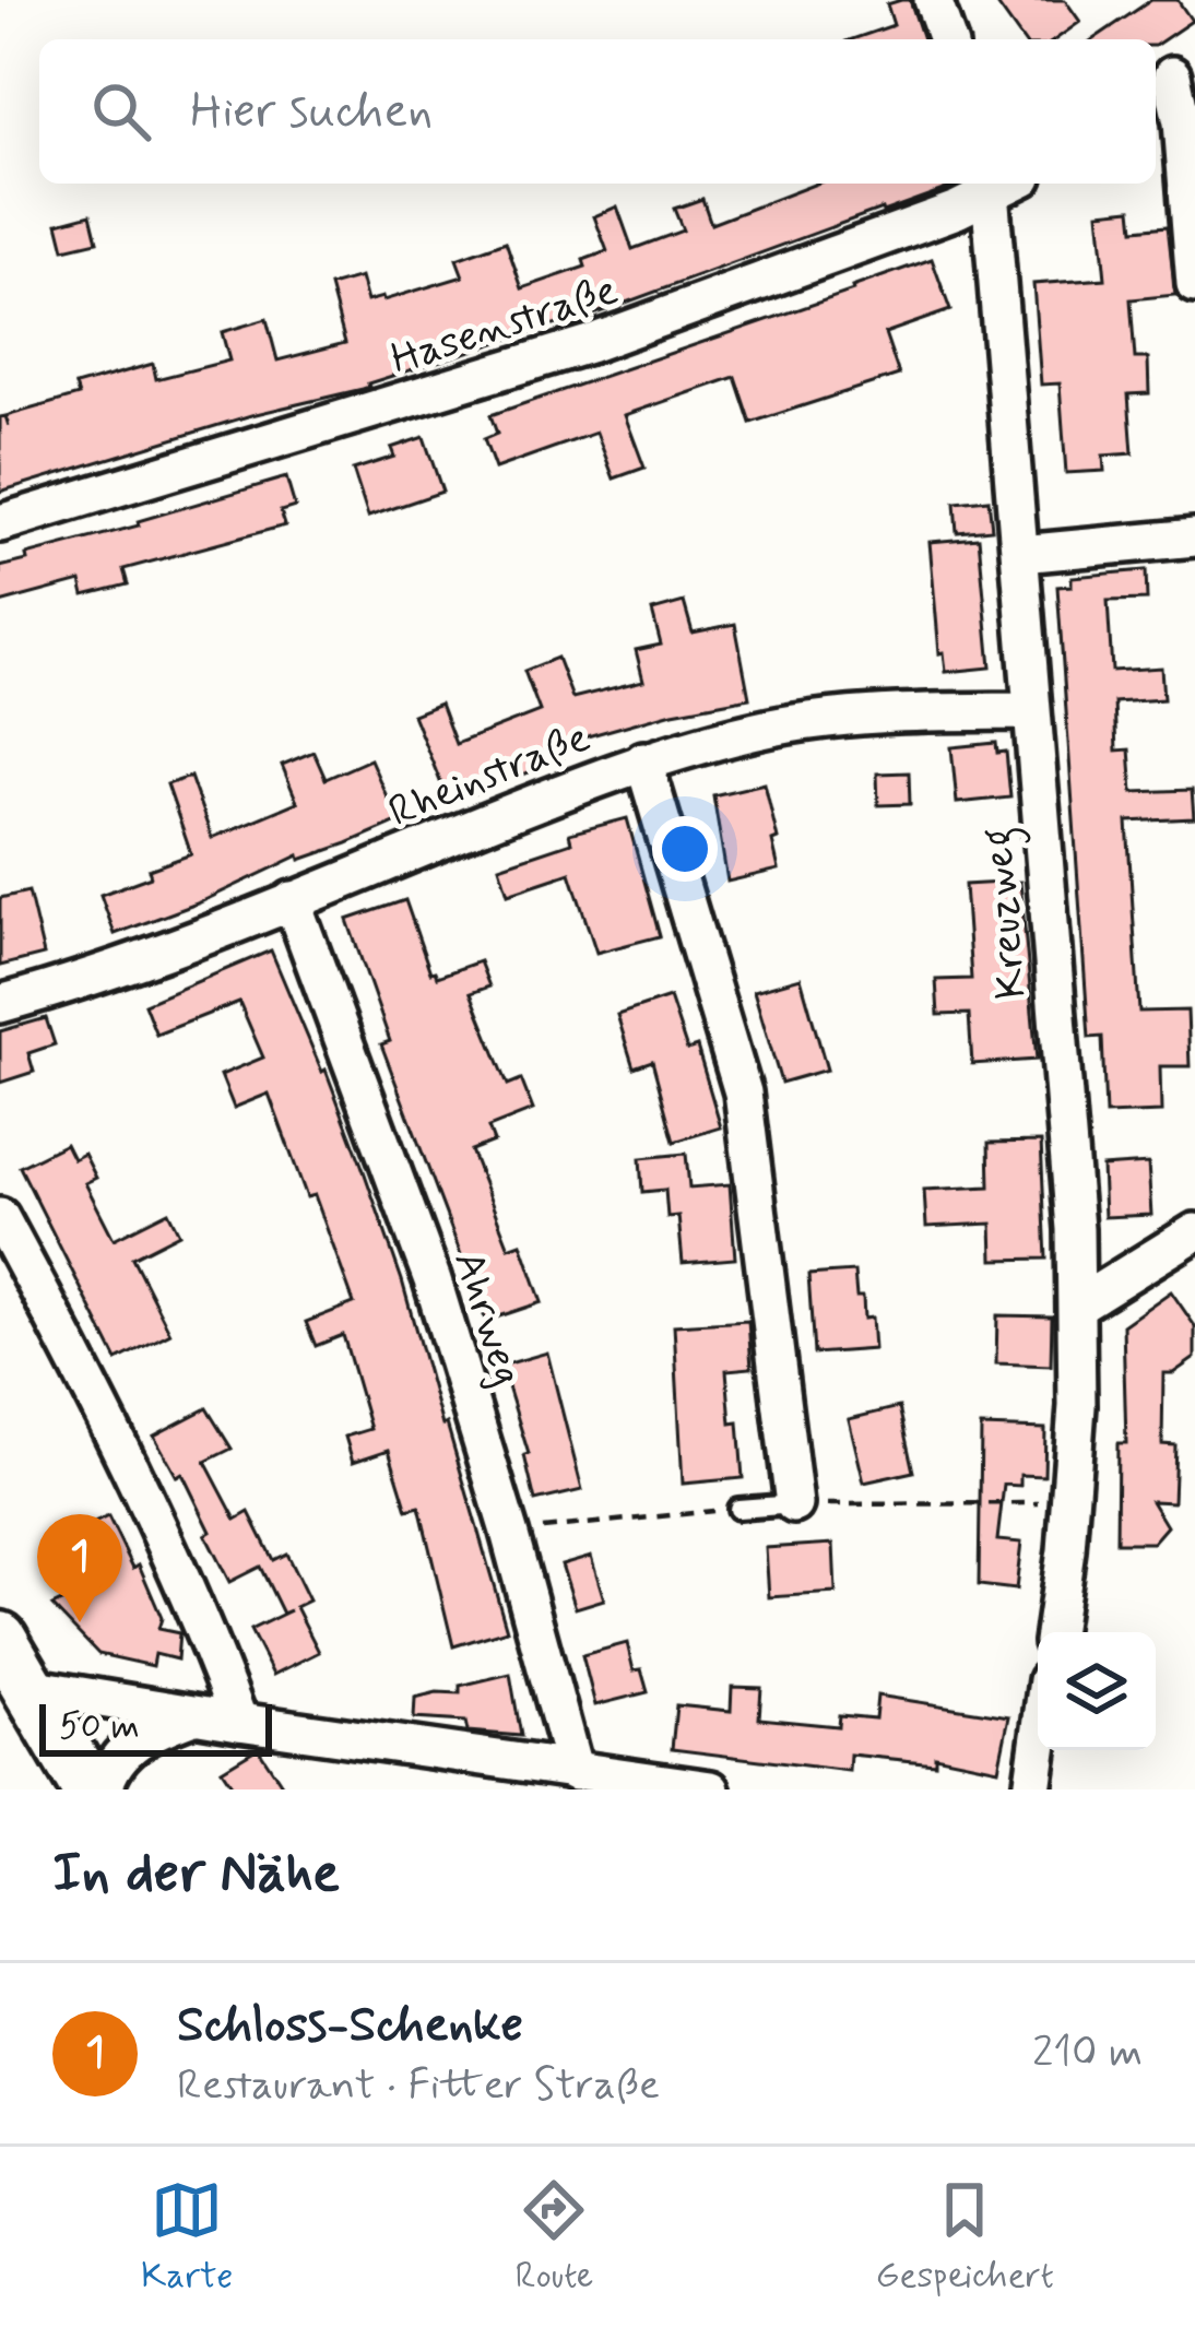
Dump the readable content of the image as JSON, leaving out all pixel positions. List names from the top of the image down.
{
  "streets": {
    "street": [
      "Hasenstraße",
      "Rheinstraße",
      "Kreuzweg",
      "Ahrweg"
    ]
  },
  "crossings": [
    ["Rheinstraße", "Kreuzweg"],
    ["Rheinstraße", "Ahrweg"]
  ],
  "scale_bar": "50 m",
  "page": {
    "search": "Hier suchen",
    "pins": "1",
    "scale": "50 m",
    "heading": "In der Nähe",
    "list": [
      {
        "mark": "1",
        "name": "Schloss-Schenke",
        "note": "Restaurant · Fitter Straße",
        "value": "210 m"
      }
    ],
    "nav": ["Karte", "Route", "Gespeichert"]
  }
}
